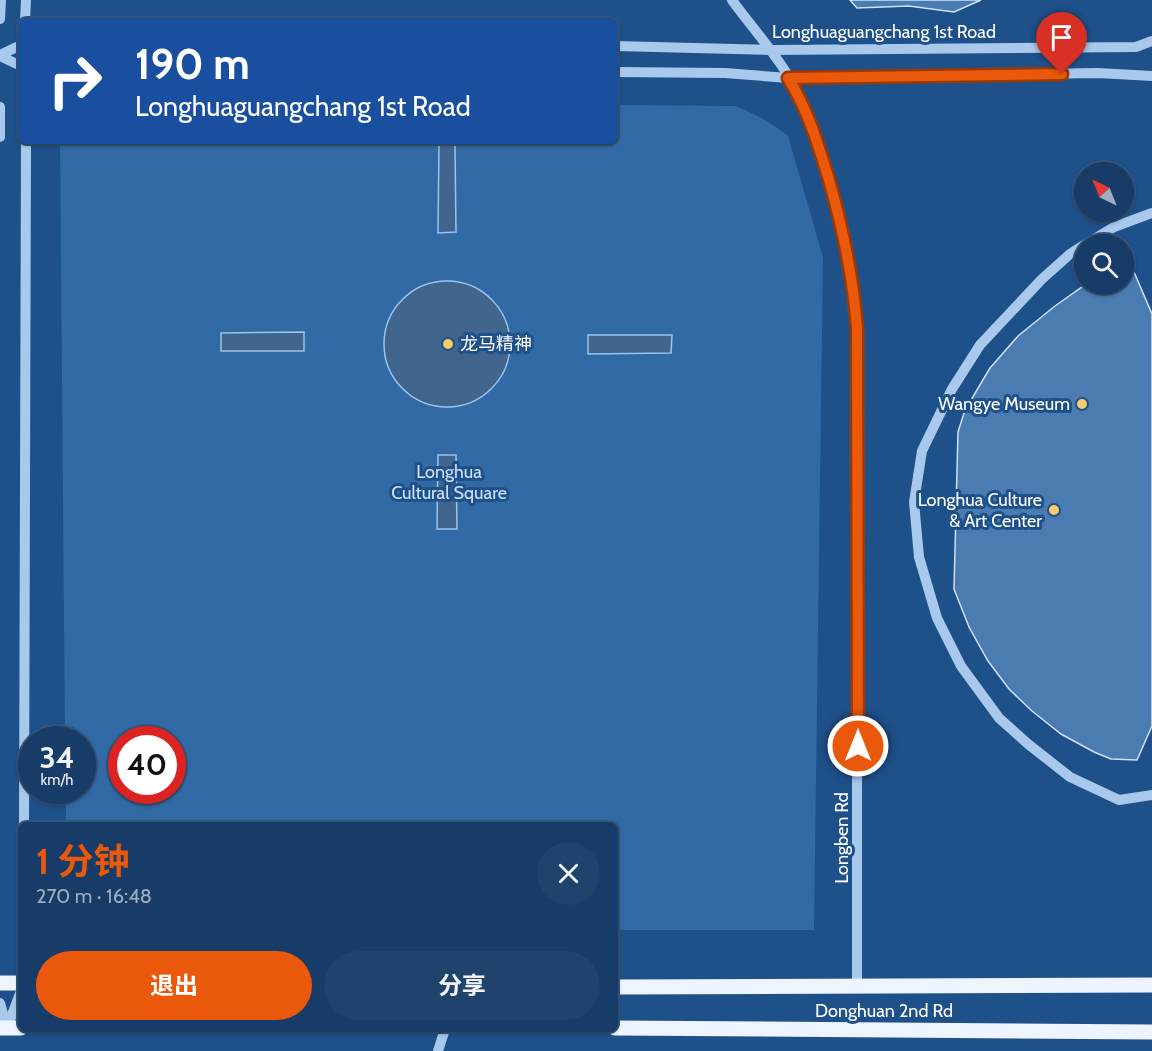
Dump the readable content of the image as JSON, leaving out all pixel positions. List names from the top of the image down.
{
  "streets": {
    "main road": ["Donghuan 2nd Rd"],
    "street": ["Longhuaguangchang 1st Road", "Longben Rd"]
  },
  "crossings": [
    ["Longhuaguangchang 1st Road", "Longben Rd"],
    ["Longben Rd", "Donghuan 2nd Rd"]
  ],
  "parks": ["Longhua Cultural Square"],
  "places": ["龙马精神", "Wangye Museum", "Longhua Culture & Art Center"],
  "north": "top left",
  "page": {
    "turn": ["190 m", "Longhuaguangchang 1st Road"],
    "speed": "34 km/h",
    "limit": "40",
    "heading": ["1 分钟", "270 m · 16:48"],
    "buttons": ["退出", "分享"]
  }
}
